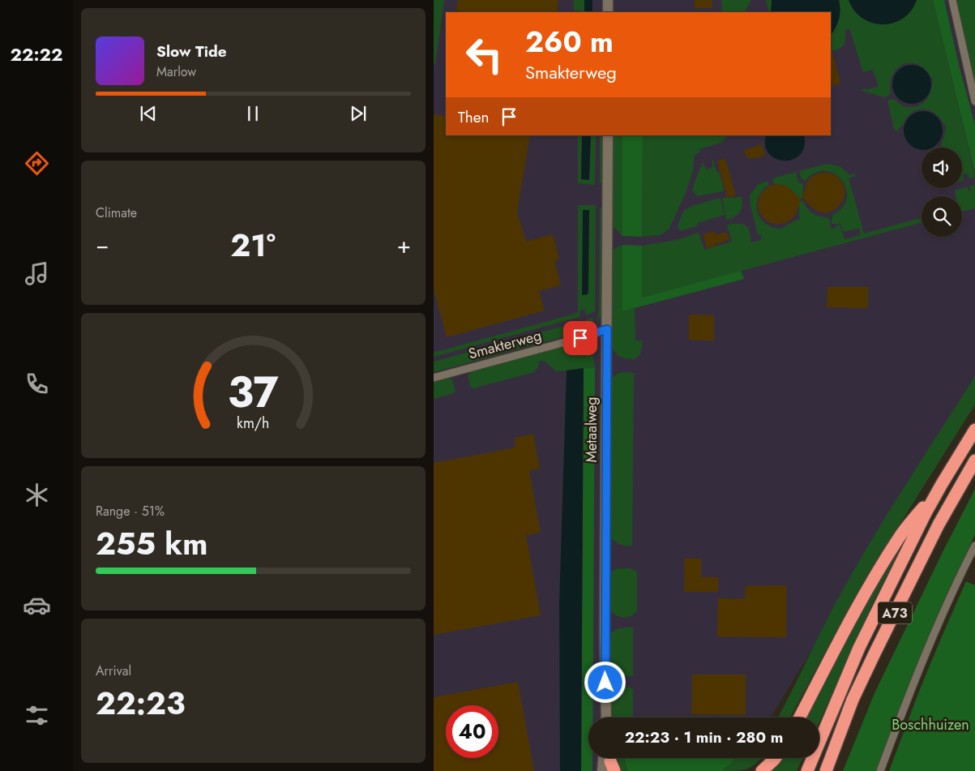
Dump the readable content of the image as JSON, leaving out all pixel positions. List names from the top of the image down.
{
  "streets": {
    "highway": ["A73"],
    "street": ["Smakterweg", "Metaalweg"]
  },
  "crossings": [
    ["Smakterweg", "Metaalweg"]
  ],
  "parks": ["Boschhuizen"],
  "page": {
    "tabs": "22:22",
    "turn": ["260 m", "Smakterweg"],
    "song": ["Slow Tide", "Marlow"],
    "then": "Then",
    "tile": [
      "Climate",
      ["Range · 51%", "255 km"],
      ["Arrival", "22:23"]
    ],
    "heat": ["−", "21°", "+"],
    "limit": "40",
    "trip": "22:23 · 1 min · 280 m",
    "gauge": ["37", "km/h"]
  }
}
